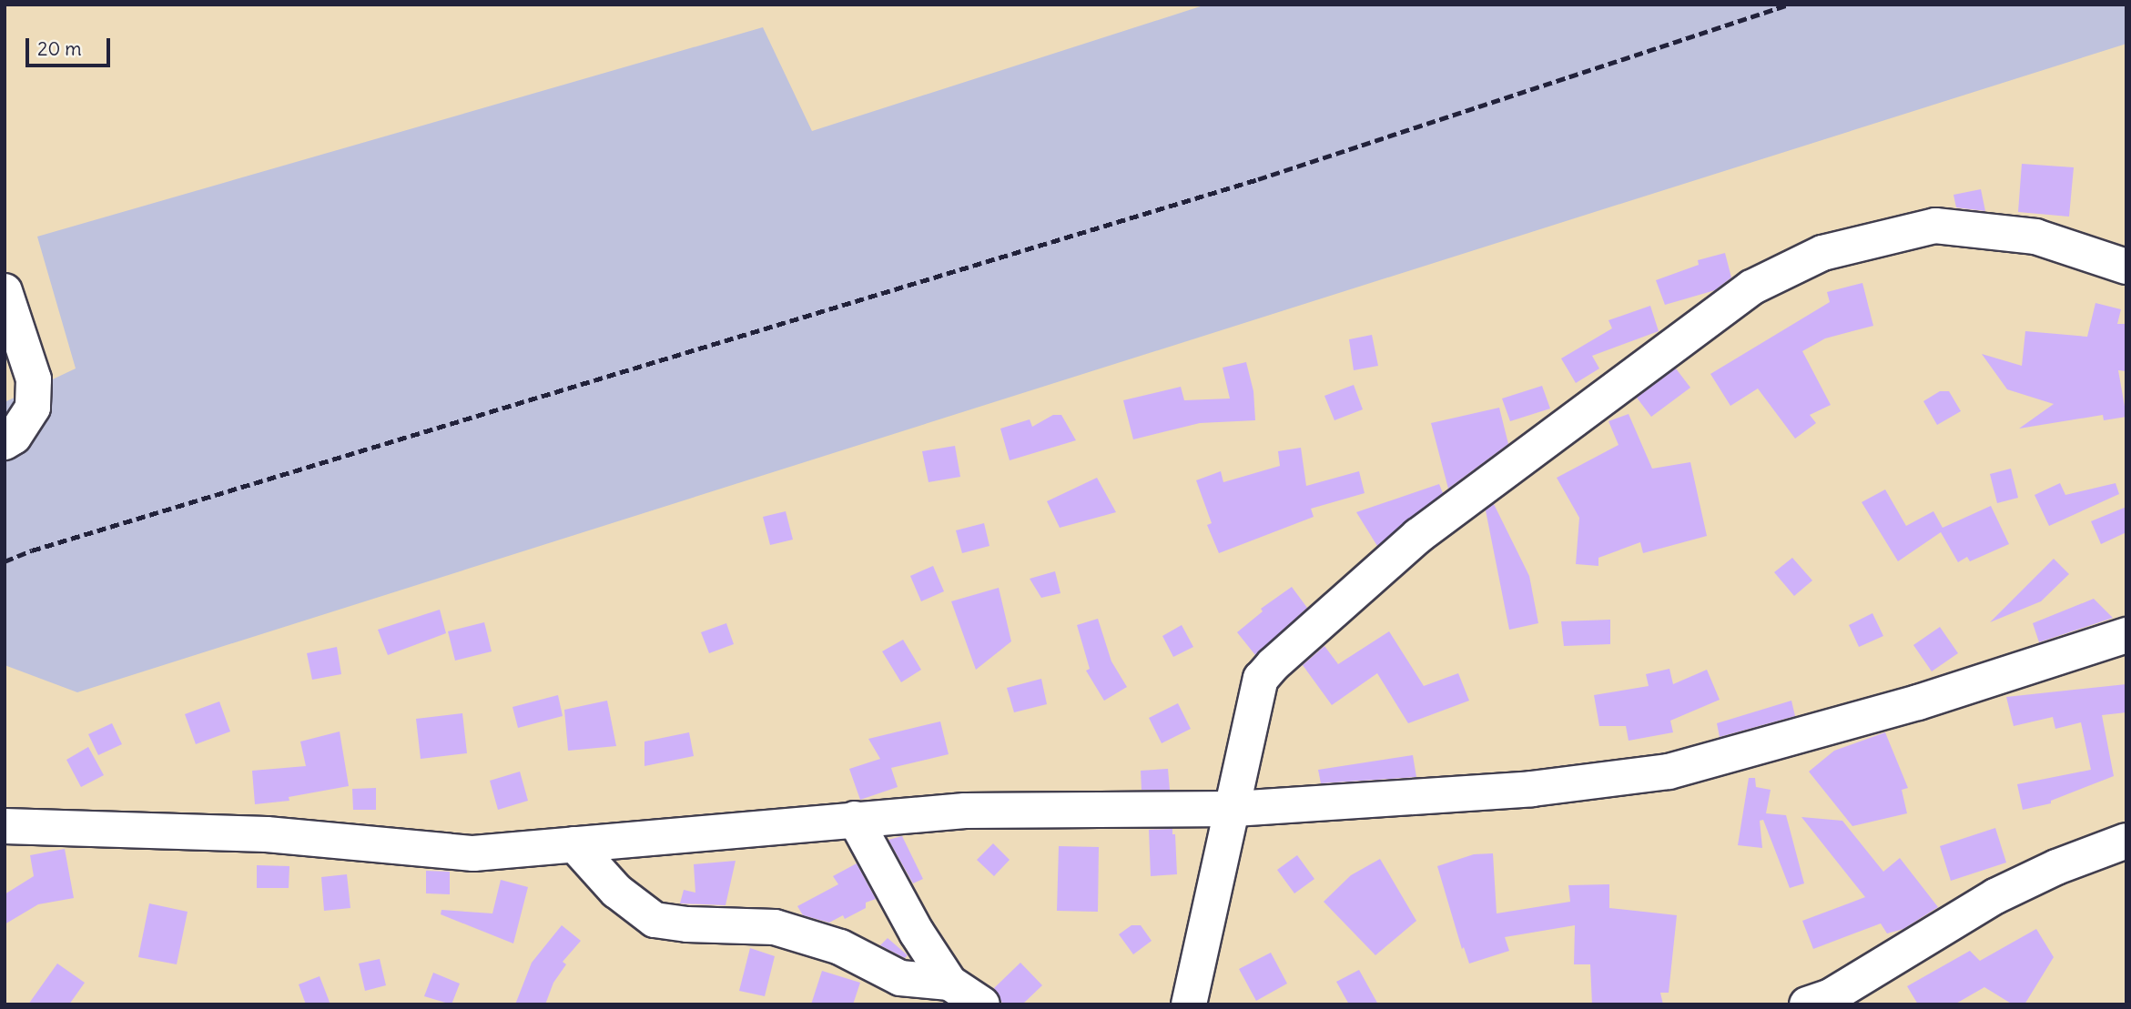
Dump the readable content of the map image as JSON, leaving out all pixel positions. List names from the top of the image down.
{
  "scale_bar": "20 m"
}
